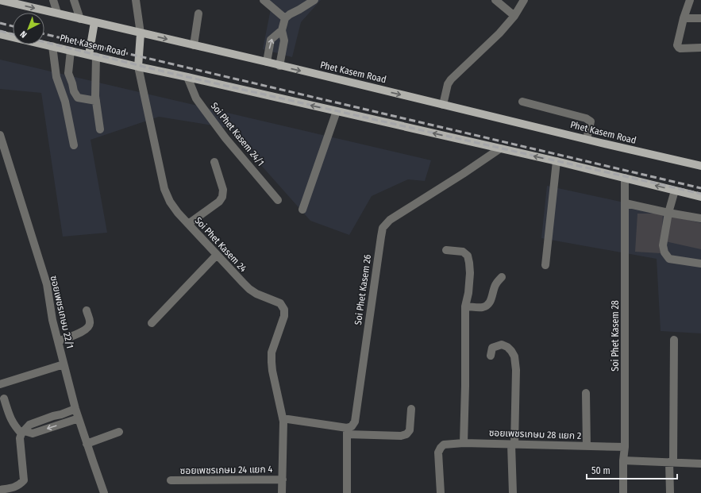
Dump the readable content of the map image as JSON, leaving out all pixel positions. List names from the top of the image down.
{
  "streets": {
    "main road": ["Phet Kasem Road"],
    "street": [
      "Soi Phet Kasem 24/1",
      "Soi Phet Kasem 24",
      "Soi Phet Kasem 26",
      "ซอยเพชรเกษม 22/1",
      "Soi Phet Kasem 28",
      "ซอยเพชรเกษม 28 แยก 2",
      "ซอยเพชรเกษม 24 แยก 4"
    ]
  },
  "crossings": [
    ["Phet Kasem Road", "Soi Phet Kasem 24/1"],
    ["Phet Kasem Road", "Soi Phet Kasem 24"],
    ["Phet Kasem Road", "Soi Phet Kasem 26"],
    ["Phet Kasem Road", "Soi Phet Kasem 28"],
    ["Soi Phet Kasem 24", "ซอยเพชรเกษม 24 แยก 4"],
    ["Soi Phet Kasem 28", "ซอยเพชรเกษม 28 แยก 2"]
  ],
  "scale_bar": "50 m",
  "north": "bottom left"
}
